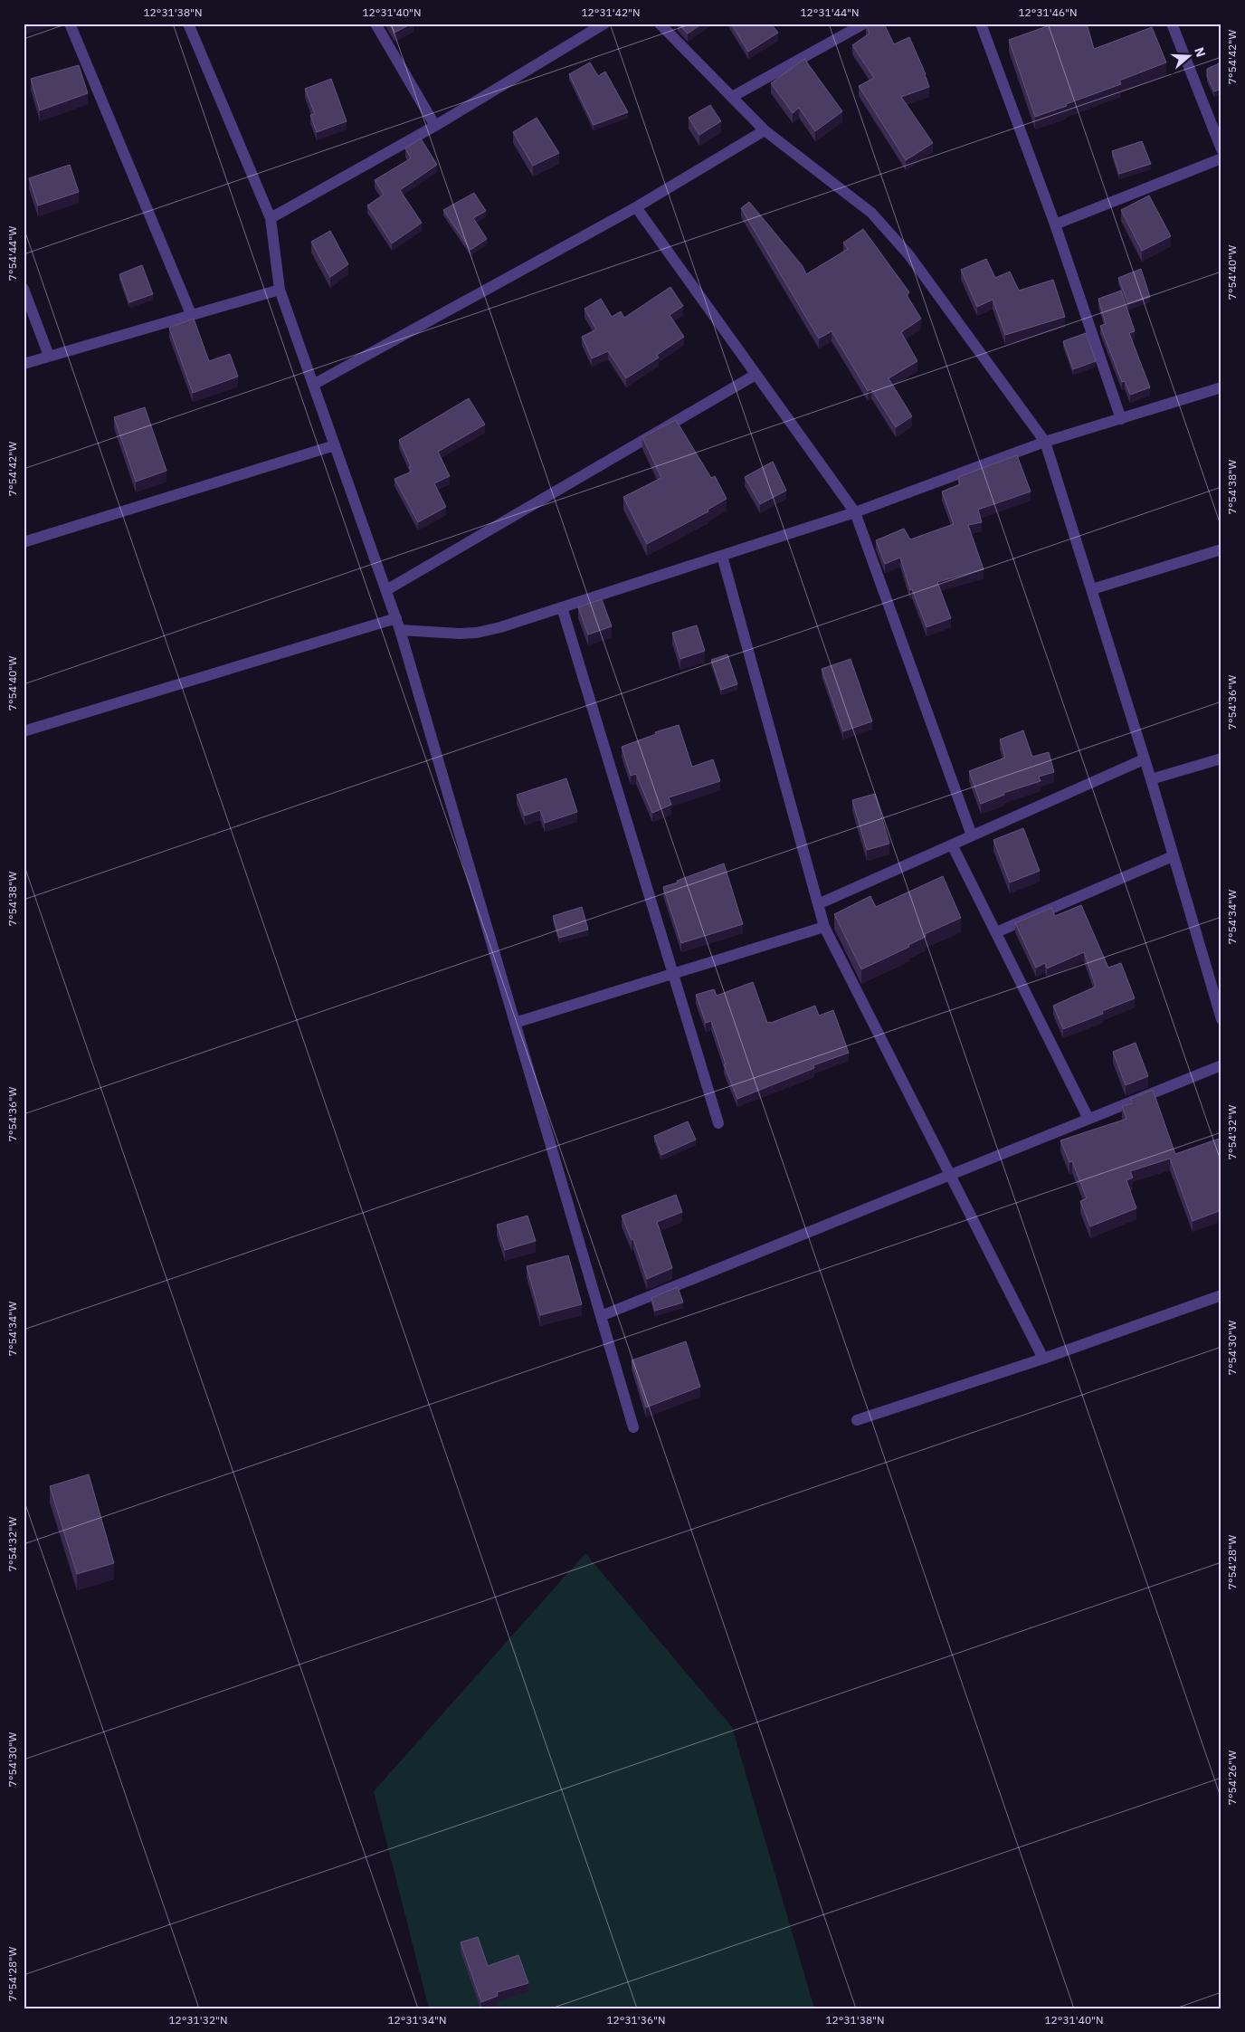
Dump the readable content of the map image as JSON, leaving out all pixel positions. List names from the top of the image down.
{
  "north": "right",
  "coordinates": [
    "12°31'38\"N",
    "12°31'40\"N",
    "12°31'42\"N",
    "12°31'44\"N",
    "12°31'46\"N",
    "7°54'42\"W",
    "7°54'44\"W",
    "7°54'40\"W",
    "7°54'38\"W",
    "7°54'36\"W",
    "7°54'34\"W",
    "7°54'32\"W",
    "7°54'30\"W",
    "7°54'28\"W",
    "7°54'26\"W",
    "12°31'32\"N",
    "12°31'34\"N",
    "12°31'36\"N"
  ]
}
